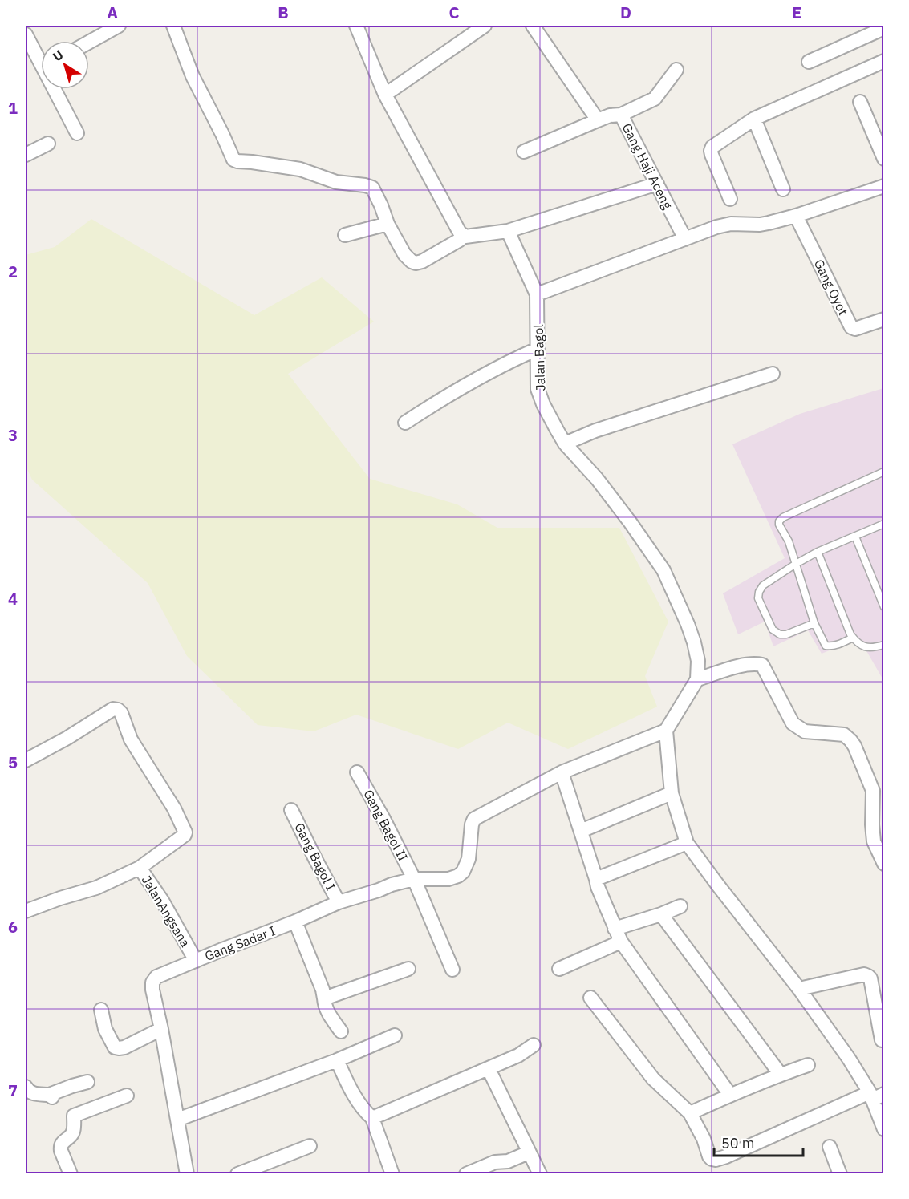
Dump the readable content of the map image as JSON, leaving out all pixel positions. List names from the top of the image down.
{
  "streets": {
    "street": [
      "Gang Haji Aceng",
      "Gang Oyot",
      "Jalan Bagol",
      "Gang Bagol II",
      "Gang Bagol I",
      "JalanAngsana",
      "Gang Sadar I"
    ]
  },
  "crossings": [
    ["Gang Bagol II", "Gang Sadar I"],
    ["Gang Bagol I", "Gang Sadar I"],
    ["JalanAngsana", "Gang Sadar I"]
  ],
  "scale_bar": "50 m",
  "north": "top left",
  "grid": {
    "columns": [
      "A",
      "B",
      "C",
      "D",
      "E"
    ],
    "rows": [
      "1",
      "2",
      "3",
      "4",
      "5",
      "6",
      "7"
    ]
  }
}
